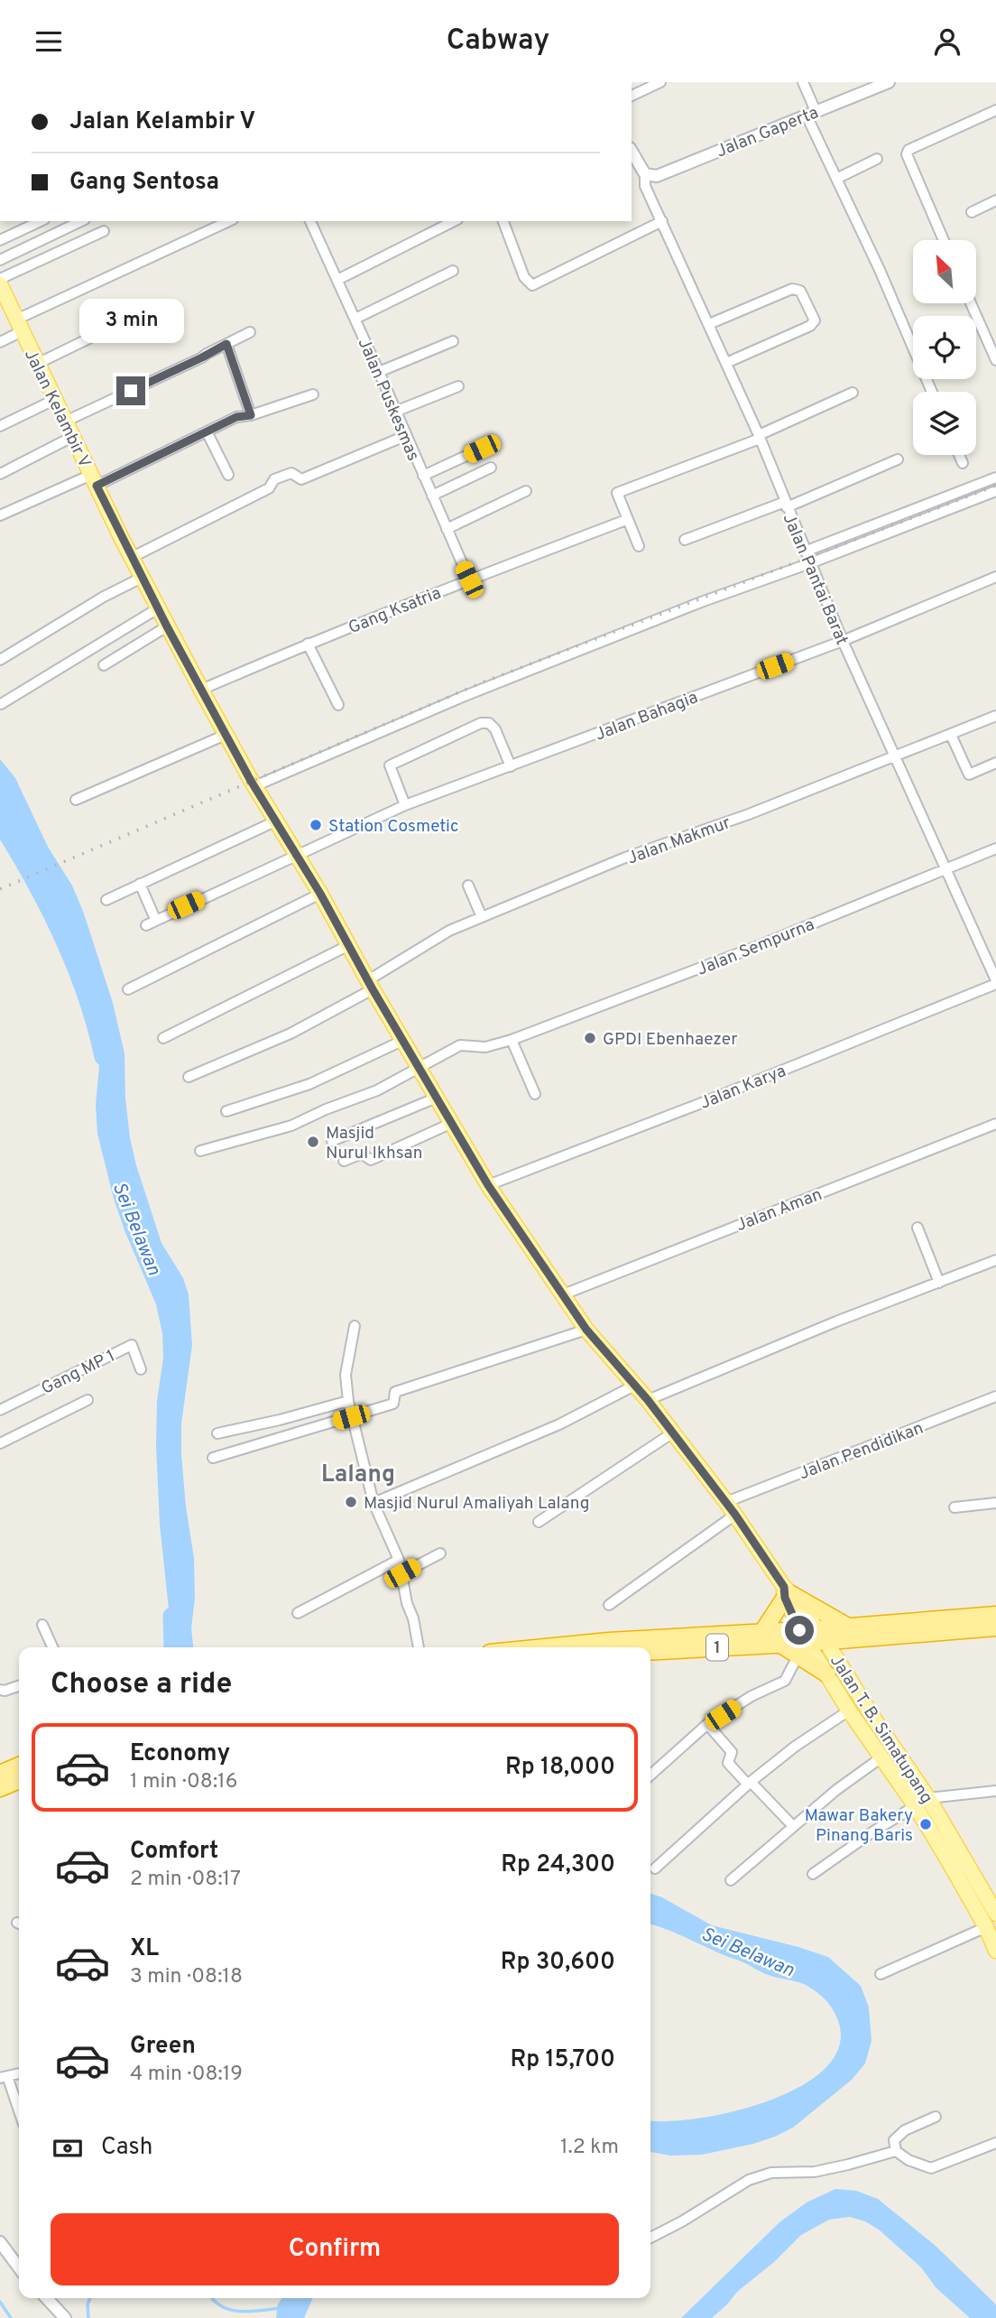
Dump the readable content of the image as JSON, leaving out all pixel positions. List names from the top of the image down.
{
  "streets": {
    "highway": ["1"],
    "main road": ["Jalan Kelambir V", "Jalan T. B. Simatupang"],
    "street": [
      "Jalan Gaperta",
      "Jalan Puskesmas",
      "Jalan Pantai Barat",
      "Gang Ksatria",
      "Jalan Bahagia",
      "Jalan Makmur",
      "Jalan Sempurna",
      "Jalan Karya",
      "Jalan Aman",
      "Gang MP 1",
      "Jalan Pendidikan"
    ]
  },
  "crossings": [
    ["Jalan Gaperta", "Jalan Pantai Barat"],
    ["Jalan Puskesmas", "Gang Ksatria"],
    ["Jalan Kelambir V", "Gang Ksatria"],
    ["Jalan Kelambir V", "Jalan Bahagia"],
    ["Jalan Kelambir V", "Jalan Makmur"],
    ["Jalan Kelambir V", "Jalan Sempurna"],
    ["Jalan Kelambir V", "Jalan Karya"],
    ["Jalan Kelambir V", "Jalan Aman"],
    ["Jalan Kelambir V", "Jalan Pendidikan"],
    ["Jalan Kelambir V", "1"],
    ["Jalan Kelambir V", "Jalan T. B. Simatupang"],
    ["Jalan Pantai Barat", "Jalan Bahagia"],
    ["Jalan Pantai Barat", "Jalan Makmur"],
    ["Jalan Pantai Barat", "Jalan Sempurna"],
    ["Jalan Pantai Barat", "Jalan Karya"],
    ["1", "Jalan T. B. Simatupang"]
  ],
  "districts": ["Lalang"],
  "water": ["Sei Belawan"],
  "places": [
    "Station Cosmetic",
    "GPDI Ebenhaezer",
    "Masjid Nurul Ikhsan",
    "Masjid Nurul Amaliyah Lalang",
    "Mawar Bakery Pinang Baris"
  ],
  "north": "top left",
  "page": {
    "header": "Cabway",
    "banner": ["Jalan Kelambir V", "Gang Sentosa"],
    "bubble": "3 min",
    "heading": "Choose a ride",
    "list": [
      {
        "name": "Economy",
        "note": "1 min · 08:16",
        "value": "Rp 18,000"
      },
      {
        "name": "Comfort",
        "note": "2 min · 08:17",
        "value": "Rp 24,300"
      },
      {
        "name": "XL",
        "note": "3 min · 08:18",
        "value": "Rp 30,600"
      },
      {
        "name": "Green",
        "note": "4 min · 08:19",
        "value": "Rp 15,700"
      }
    ],
    "pay": ["Cash", "1.2 km"],
    "buttons": "Confirm"
  }
}
